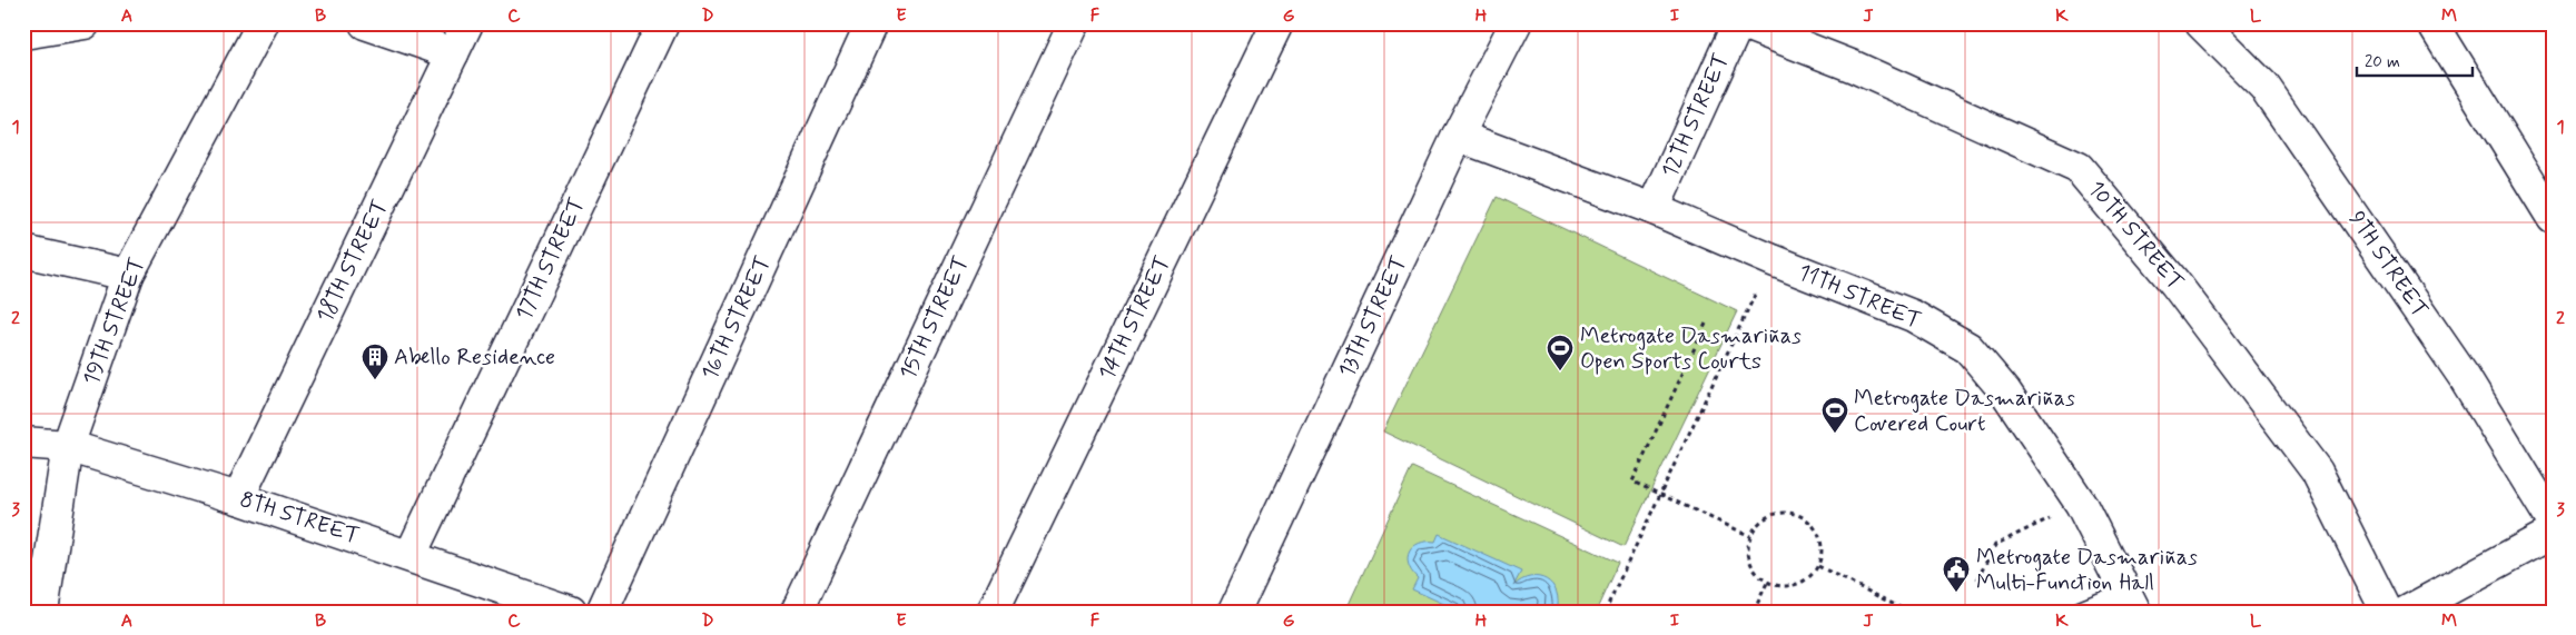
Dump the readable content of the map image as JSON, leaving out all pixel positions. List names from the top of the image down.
{
  "streets": {
    "street": [
      "12TH STREET",
      "10TH STREET",
      "17TH STREET",
      "18TH STREET",
      "9TH STREET",
      "11TH STREET",
      "13TH STREET",
      "16TH STREET",
      "15TH STREET",
      "14TH STREET",
      "19TH STREET",
      "8TH STREET"
    ]
  },
  "crossings": [
    ["12TH STREET", "11TH STREET"],
    ["17TH STREET", "8TH STREET"],
    ["18TH STREET", "8TH STREET"],
    ["11TH STREET", "13TH STREET"],
    ["19TH STREET", "8TH STREET"]
  ],
  "places": {
    "sports": ["Metrogate Dasmariñas Open Sports Courts", "Metrogate Dasmariñas Covered Court"],
    "building": ["Abello Residence"],
    "public building": ["Metrogate Dasmariñas Multi-Function Hall"]
  },
  "scale_bar": "20 m",
  "grid": {
    "columns": [
      "A",
      "B",
      "C",
      "D",
      "E",
      "F",
      "G",
      "H",
      "I",
      "J",
      "K",
      "L",
      "M"
    ],
    "rows": ["1", "2", "3"]
  }
}
